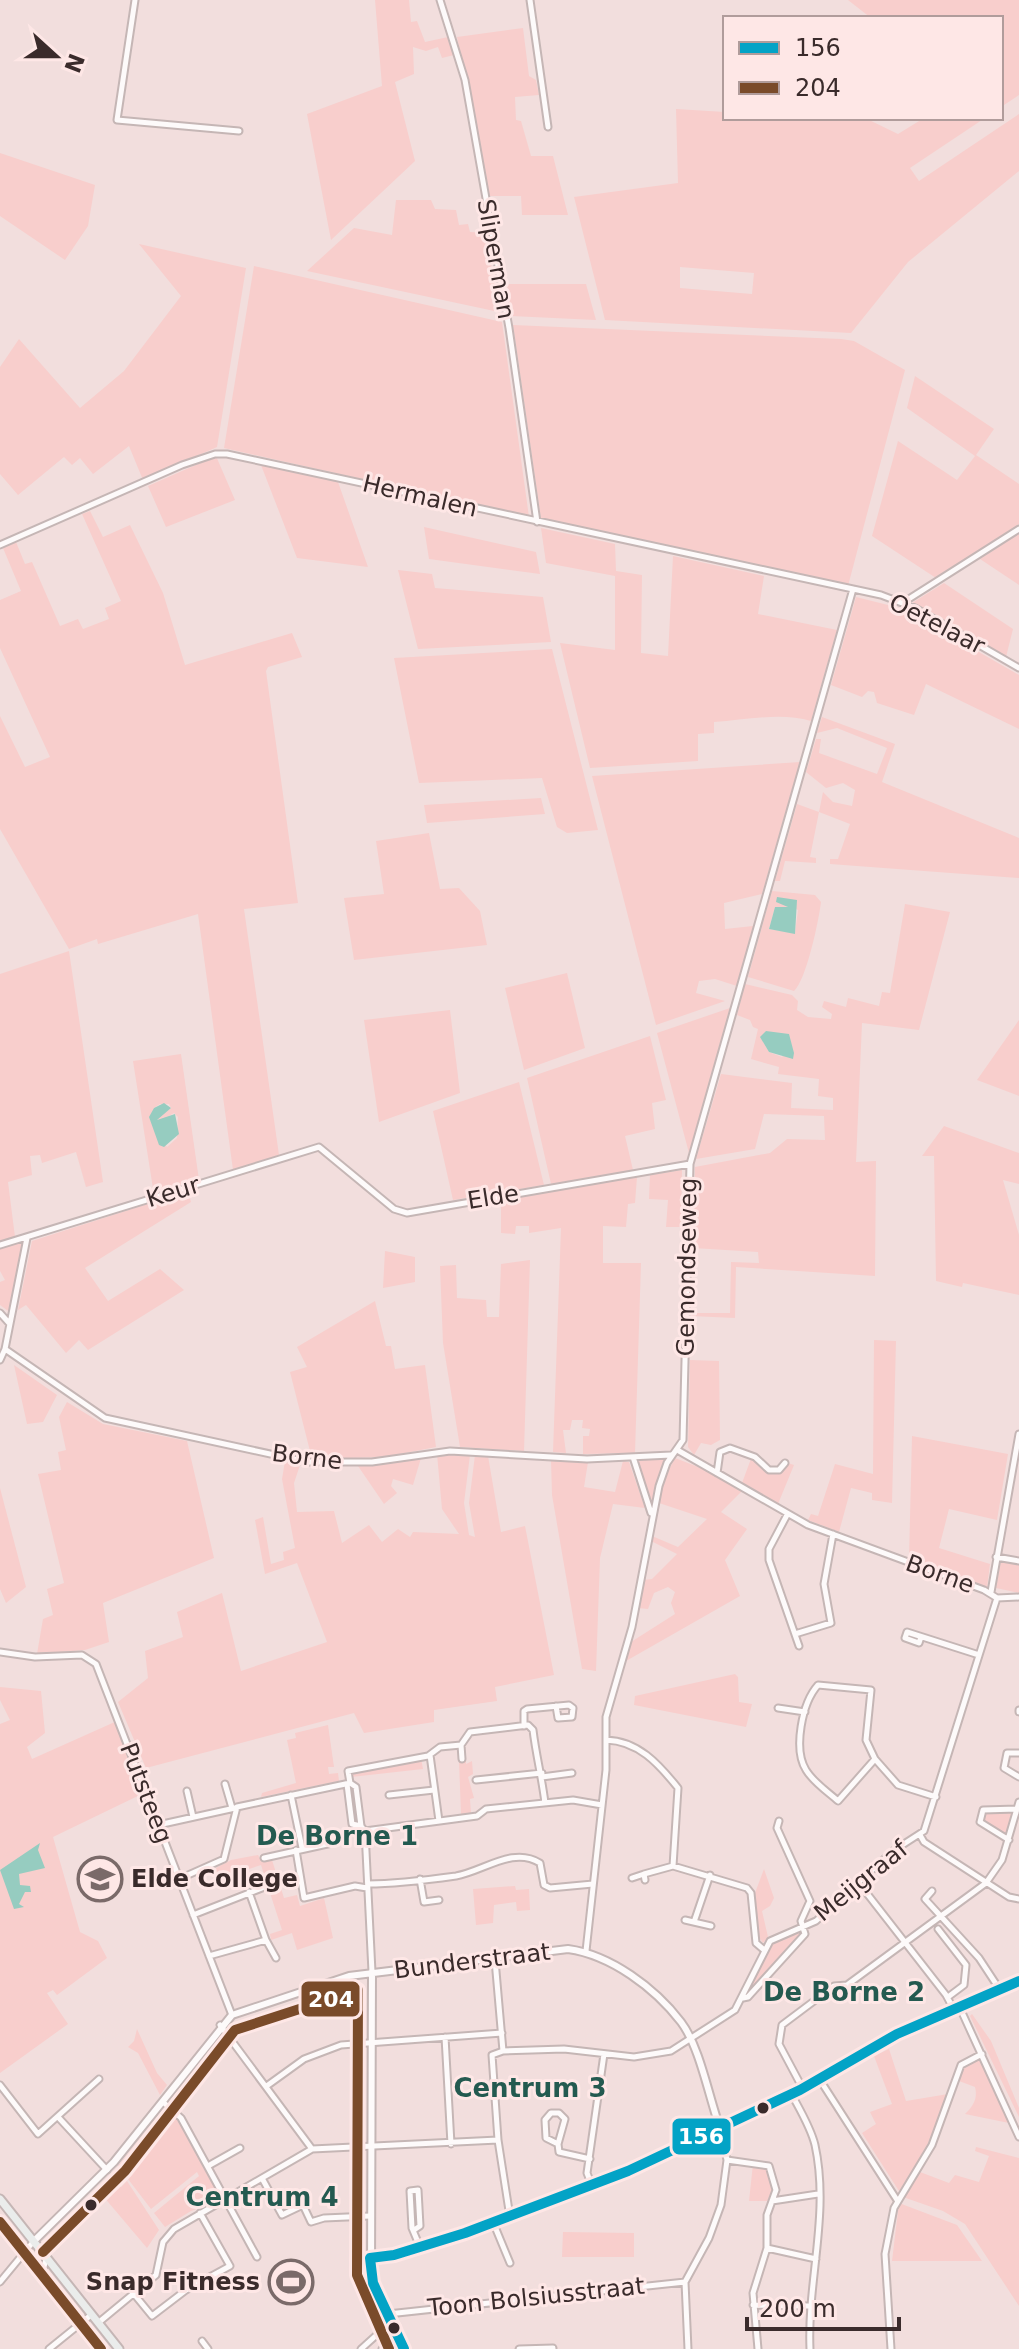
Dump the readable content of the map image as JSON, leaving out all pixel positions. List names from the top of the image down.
{
  "streets": {
    "street": [
      "Sliperman",
      "Hermalen",
      "Oetelaar",
      "Keur",
      "Elde",
      "Gemondseweg",
      "Borne",
      "Putsteeg",
      "Meijgraaf",
      "Bunderstraat",
      "Toon Bolsiusstraat"
    ]
  },
  "crossings": [
    ["Sliperman", "Hermalen"],
    ["Hermalen", "Oetelaar"],
    ["Hermalen", "Gemondseweg"],
    ["Oetelaar", "Gemondseweg"],
    ["Keur", "Elde"],
    ["Elde", "Gemondseweg"],
    ["Gemondseweg", "Borne"],
    ["Putsteeg", "Bunderstraat"],
    ["Meijgraaf", "Bunderstraat"]
  ],
  "districts": [
    "De Borne 1",
    "De Borne 2",
    "Centrum 3",
    "Centrum 4"
  ],
  "places": {
    "school or university": ["Elde College"],
    "sports": ["Snap Fitness"]
  },
  "lines": ["transit line 156", "transit line 204"],
  "legend": ["156", "204"],
  "scale_bar": "200 m",
  "north": "right"
}
